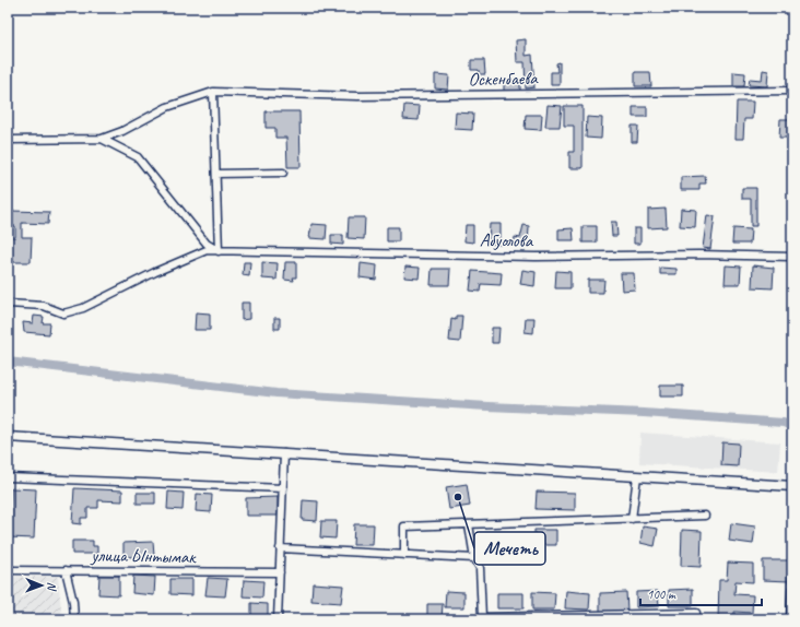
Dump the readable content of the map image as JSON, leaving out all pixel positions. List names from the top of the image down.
{
  "streets": {
    "street": ["Оскенбаева", "Абуолова", "улица Ынтымак"]
  },
  "places": ["Мечеть"],
  "scale_bar": "100 m",
  "north": "right"
}
